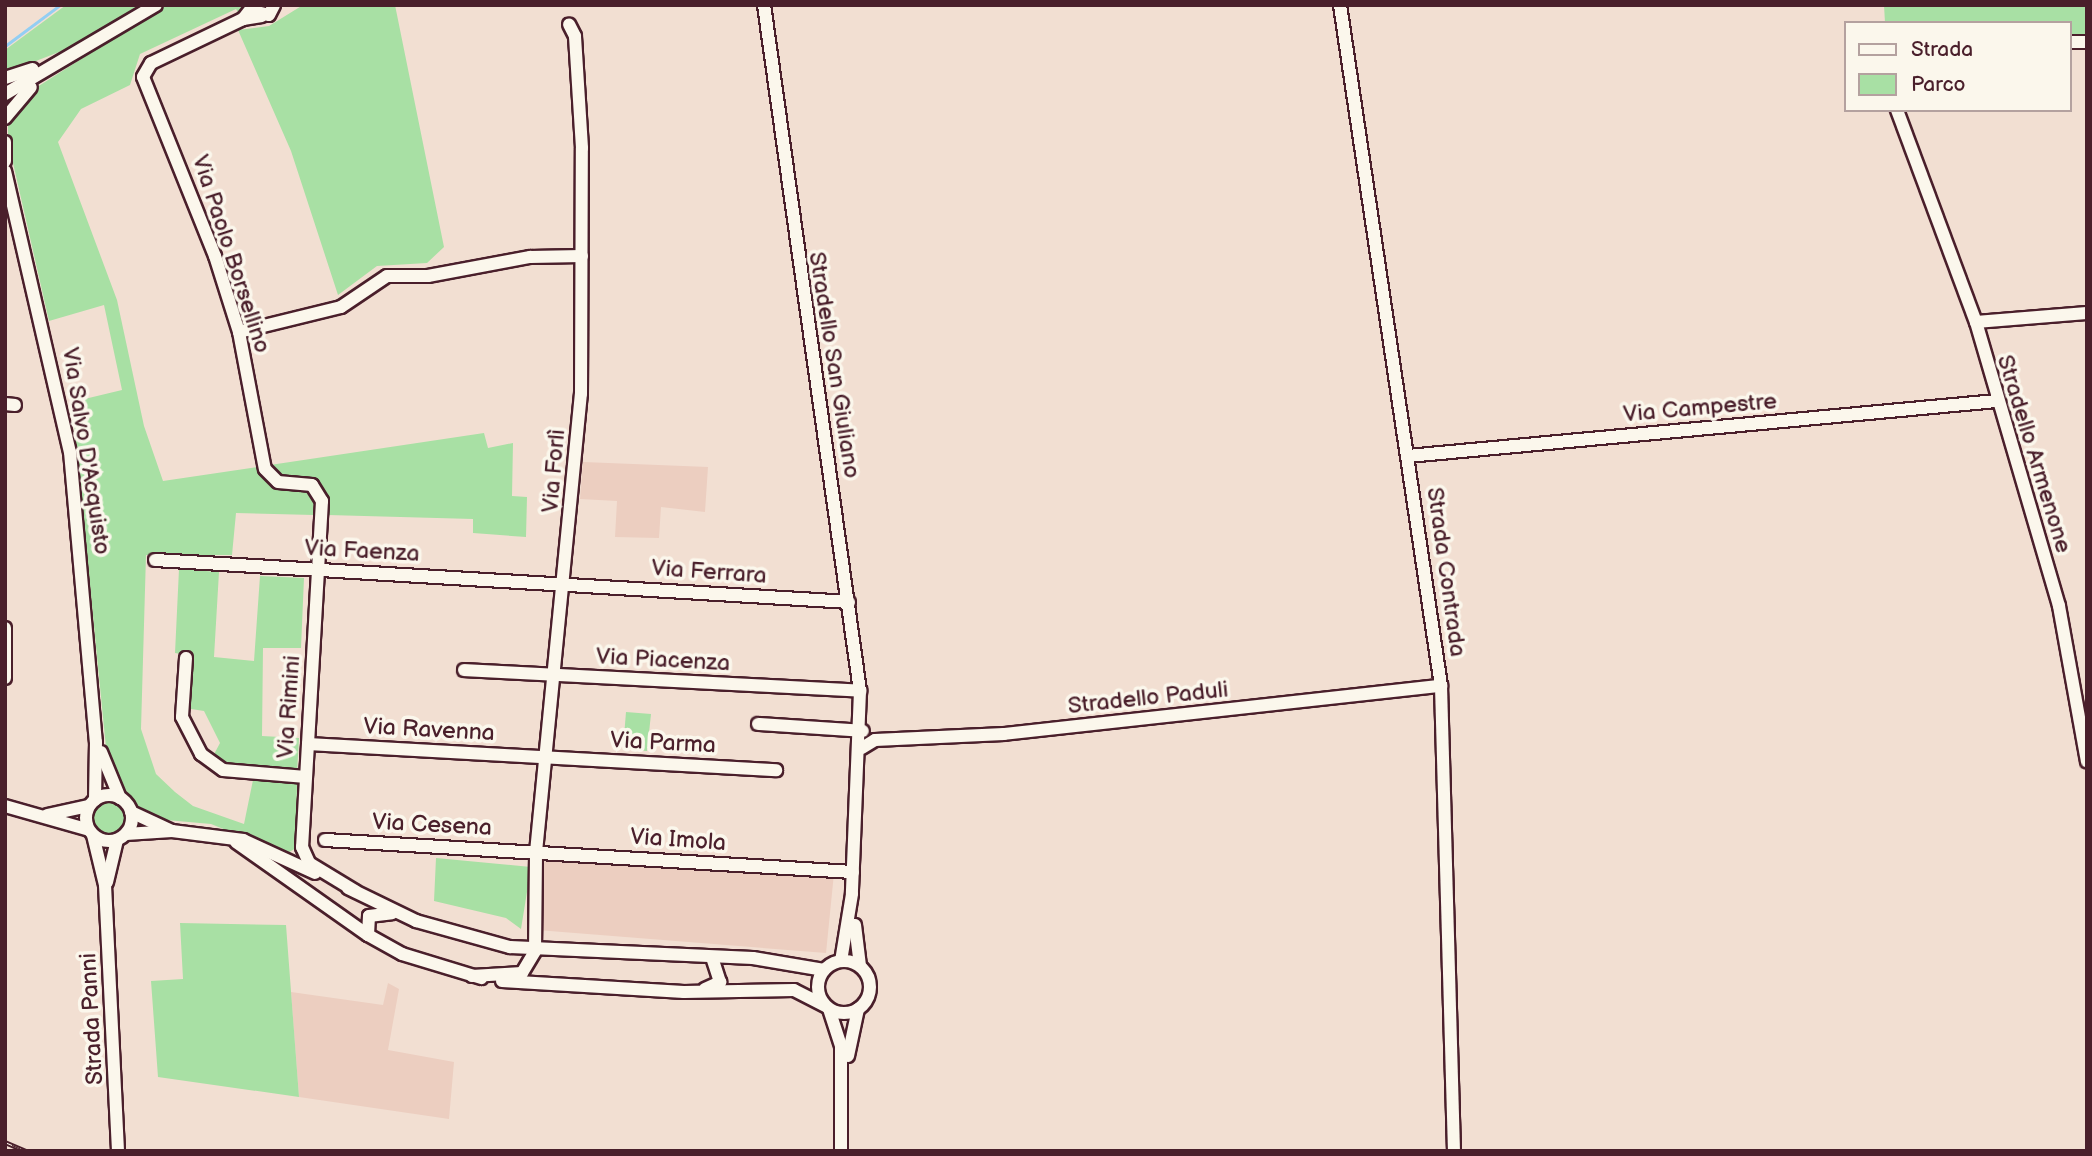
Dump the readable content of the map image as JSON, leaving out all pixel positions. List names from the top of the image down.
{
  "streets": {
    "street": [
      "Via Paolo Borsellino",
      "Stradello San Giuliano",
      "Via Campestre",
      "Via Salvo D'Acquisto",
      "Stradello Armenone",
      "Via Forlì",
      "Via Faenza",
      "Via Ferrara",
      "Strada Contrada",
      "Via Piacenza",
      "Stradello Paduli",
      "Via Rimini",
      "Via Ravenna",
      "Via Parma",
      "Via Cesena",
      "Via Imola",
      "Strada Panni"
    ]
  },
  "crossings": [
    ["Via Paolo Borsellino", "Via Faenza"],
    ["Via Paolo Borsellino", "Via Rimini"],
    ["Stradello San Giuliano", "Via Ferrara"],
    ["Stradello San Giuliano", "Via Piacenza"],
    ["Stradello San Giuliano", "Stradello Paduli"],
    ["Stradello San Giuliano", "Via Imola"],
    ["Via Campestre", "Stradello Armenone"],
    ["Via Campestre", "Strada Contrada"],
    ["Via Salvo D'Acquisto", "Strada Panni"],
    ["Via Forlì", "Via Faenza"],
    ["Via Forlì", "Via Ferrara"],
    ["Via Forlì", "Via Piacenza"],
    ["Via Forlì", "Via Ravenna"],
    ["Via Forlì", "Via Parma"],
    ["Via Forlì", "Via Cesena"],
    ["Via Forlì", "Via Imola"],
    ["Via Faenza", "Via Ferrara"],
    ["Via Faenza", "Via Rimini"],
    ["Strada Contrada", "Stradello Paduli"],
    ["Via Rimini", "Via Ravenna"],
    ["Via Ravenna", "Via Parma"],
    ["Via Cesena", "Via Imola"]
  ],
  "legend": ["Strada", "Parco"]
}
